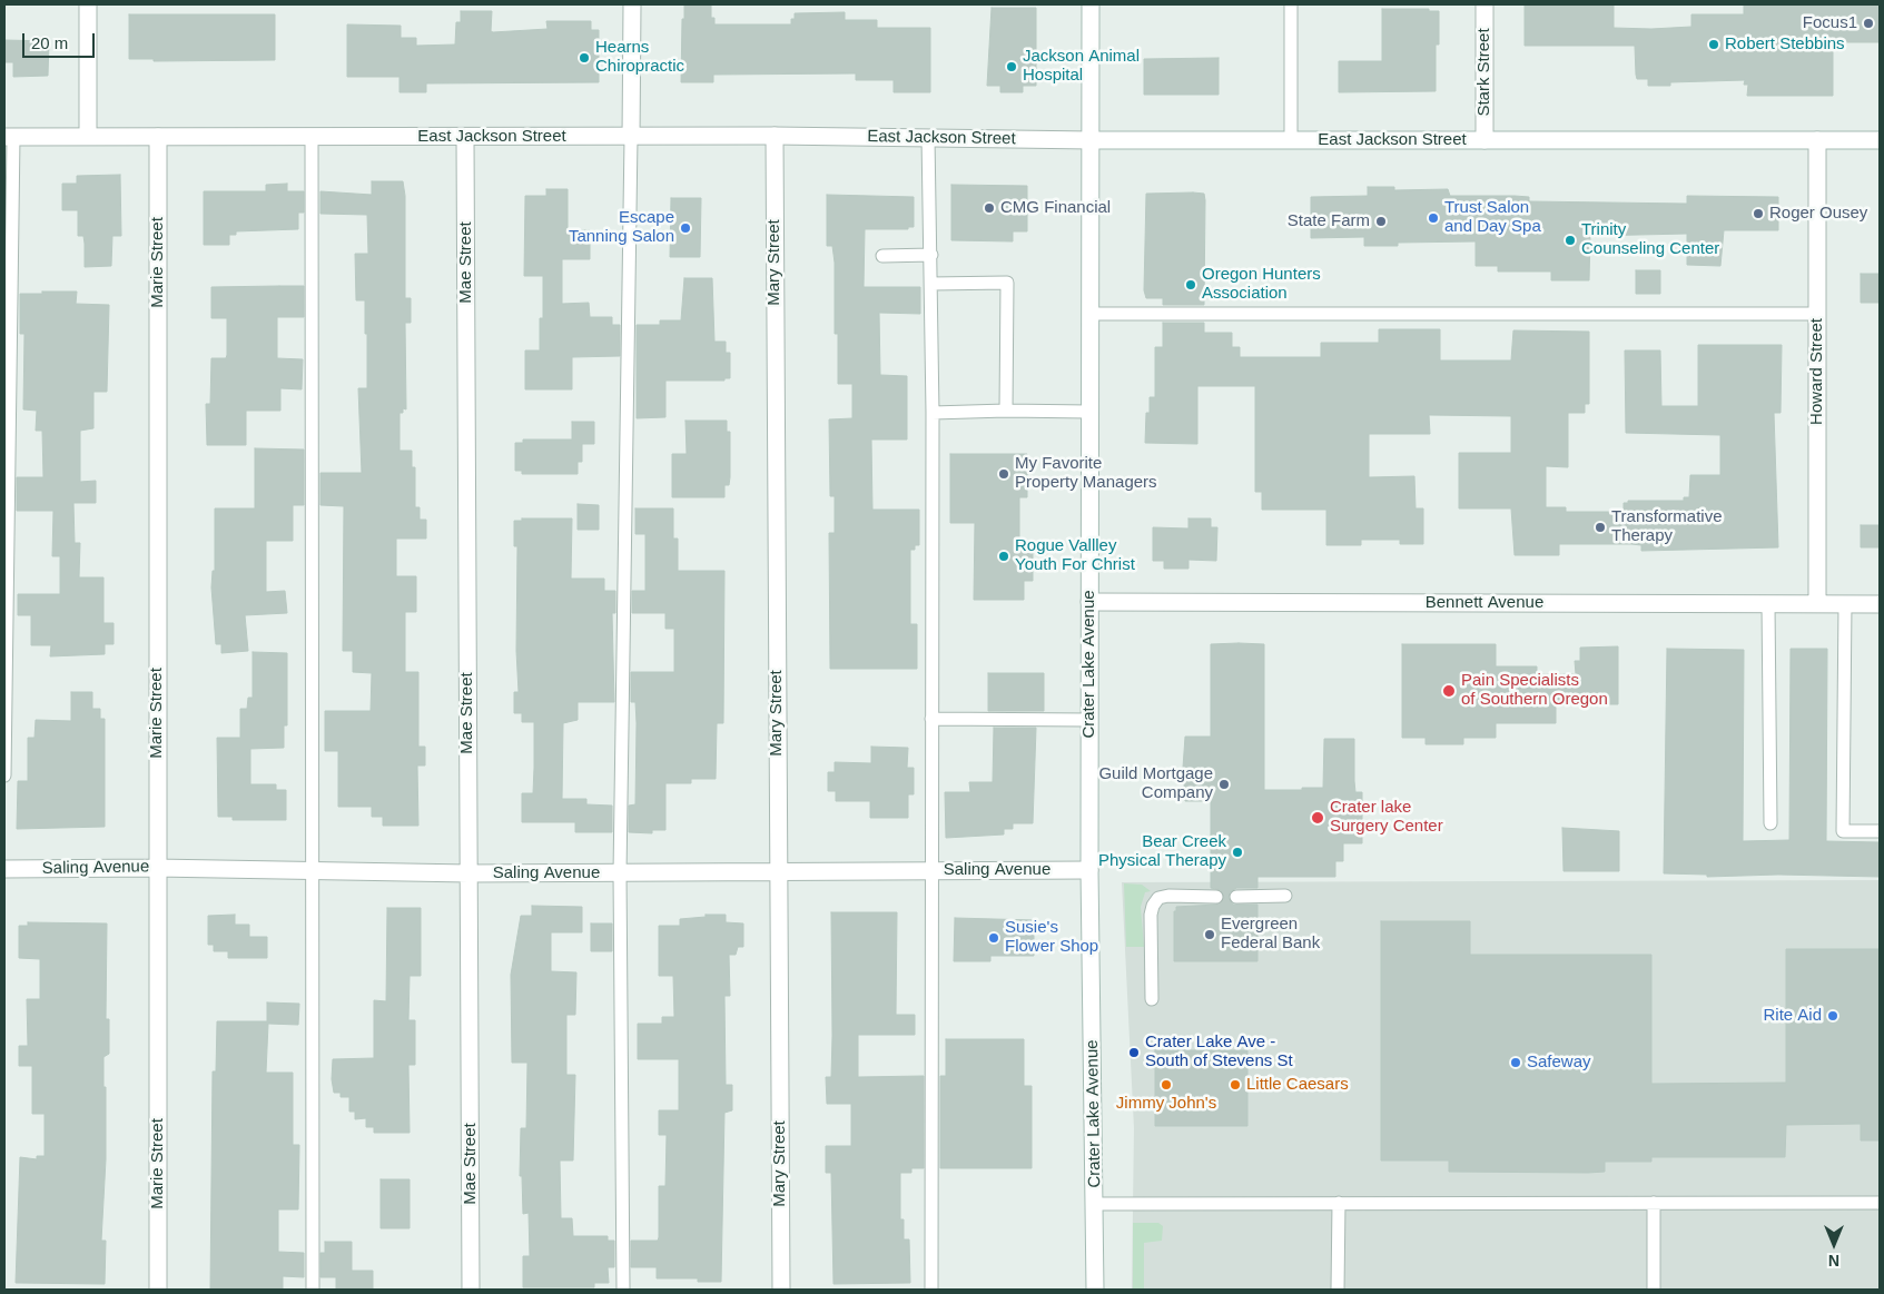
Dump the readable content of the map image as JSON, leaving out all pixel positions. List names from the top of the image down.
{
  "streets": {
    "street": [
      "Stark Street",
      "East Jackson Street",
      "Marie Street",
      "Mae Street",
      "Mary Street",
      "Howard Street",
      "Bennett Avenue",
      "Crater Lake Avenue",
      "Saling Avenue"
    ]
  },
  "crossings": [
    ["Stark Street", "East Jackson Street"],
    ["East Jackson Street", "Marie Street"],
    ["East Jackson Street", "Mae Street"],
    ["East Jackson Street", "Mary Street"],
    ["East Jackson Street", "Howard Street"],
    ["East Jackson Street", "Crater Lake Avenue"],
    ["Marie Street", "Saling Avenue"],
    ["Mae Street", "Saling Avenue"],
    ["Mary Street", "Saling Avenue"],
    ["Howard Street", "Bennett Avenue"],
    ["Bennett Avenue", "Crater Lake Avenue"],
    ["Crater Lake Avenue", "Saling Avenue"]
  ],
  "places": [
    "Focus1",
    "Robert Stebbins",
    "Hearns Chiropractic",
    "Jackson Animal Hospital",
    "CMG Financial",
    "Roger Ousey",
    "Trust Salon and Day Spa",
    "State Farm",
    "Escape Tanning Salon",
    "Trinity Counseling Center",
    "Oregon Hunters Association",
    "My Favorite Property Managers",
    "Transformative Therapy",
    "Rogue Vallley Youth For Christ",
    "Pain Specialists of Southern Oregon",
    "Guild Mortgage Company",
    "Crater lake Surgery Center",
    "Bear Creek Physical Therapy",
    "Evergreen Federal Bank",
    "Susie's Flower Shop",
    "Rite Aid",
    "Crater Lake Ave - South of Stevens St",
    "Safeway",
    "Jimmy John's",
    "Little Caesars"
  ],
  "scale_bar": "20 m",
  "north": "bottom"
}
